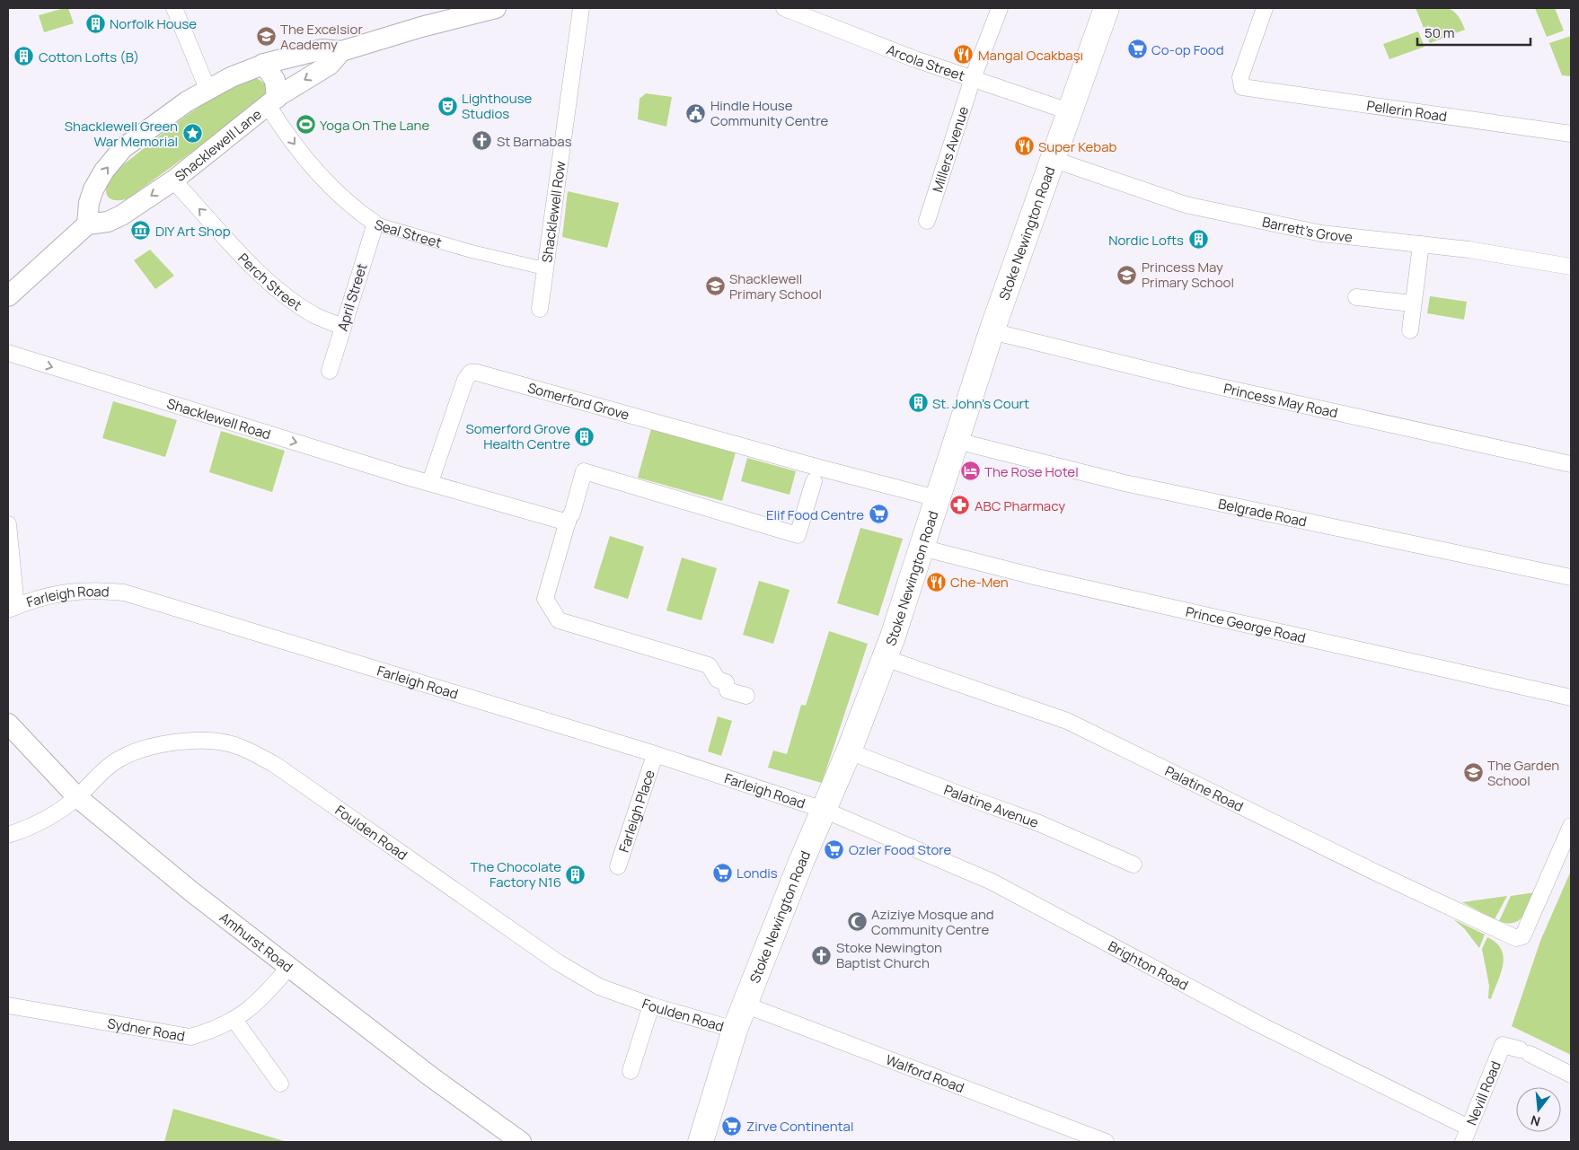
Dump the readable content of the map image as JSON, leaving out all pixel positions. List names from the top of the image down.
{
  "streets": {
    "highway": ["Stoke Newington Road"],
    "street": [
      "Arcola Street",
      "Pellerin Road",
      "Shacklewell Lane",
      "Millers Avenue",
      "Shacklewell Row",
      "Barrett's Grove",
      "Seal Street",
      "Perch Street",
      "April Street",
      "Somerford Grove",
      "Princess May Road",
      "Shacklewell Road",
      "Belgrade Road",
      "Farleigh Road",
      "Prince George Road",
      "Palatine Road",
      "Palatine Avenue",
      "Farleigh Place",
      "Foulden Road",
      "Amhurst Road",
      "Brighton Road",
      "Sydner Road",
      "Walford Road",
      "Nevill Road"
    ]
  },
  "crossings": [
    ["Arcola Street", "Millers Avenue"],
    ["Arcola Street", "Stoke Newington Road"],
    ["Shacklewell Lane", "Seal Street"],
    ["Shacklewell Lane", "Perch Street"],
    ["Shacklewell Row", "Seal Street"],
    ["Barrett's Grove", "Stoke Newington Road"],
    ["Seal Street", "April Street"],
    ["Stoke Newington Road", "Somerford Grove"],
    ["Stoke Newington Road", "Princess May Road"],
    ["Stoke Newington Road", "Belgrade Road"],
    ["Stoke Newington Road", "Farleigh Road"],
    ["Stoke Newington Road", "Prince George Road"],
    ["Stoke Newington Road", "Palatine Road"],
    ["Stoke Newington Road", "Palatine Avenue"],
    ["Stoke Newington Road", "Foulden Road"],
    ["Stoke Newington Road", "Brighton Road"],
    ["Stoke Newington Road", "Walford Road"],
    ["Perch Street", "April Street"],
    ["Somerford Grove", "Shacklewell Road"],
    ["Farleigh Road", "Farleigh Place"],
    ["Farleigh Road", "Brighton Road"],
    ["Foulden Road", "Amhurst Road"],
    ["Amhurst Road", "Sydner Road"],
    ["Brighton Road", "Nevill Road"]
  ],
  "one_way": ["Seal Street", "Perch Street", "Shacklewell Road"],
  "places": {
    "building": [
      "Norfolk House",
      "Cotton Lofts (B)",
      "Nordic Lofts",
      "St. John's Court",
      "Somerford Grove Health Centre",
      "The Chocolate Factory N16"
    ],
    "school or university": [
      "The Excelsior Academy",
      "Princess May Primary School",
      "Shacklewell Primary School",
      "The Garden School"
    ],
    "supermarket": [
      "Co-op Food",
      "Elif Food Centre",
      "Ozler Food Store",
      "Londis",
      "Zirve Continental"
    ],
    "restaurant": ["Mangal Ocakbaşı", "Super Kebab", "Che-Men"],
    "theatre": ["Lighthouse Studios"],
    "public building": ["Hindle House Community Centre"],
    "sports": ["Yoga On The Lane"],
    "place": ["Shacklewell Green War Memorial"],
    "church": ["St Barnabas", "Stoke Newington Baptist Church"],
    "museum": ["DIY Art Shop"],
    "hotel": ["The Rose Hotel"],
    "pharmacy": ["ABC Pharmacy"],
    "mosque": ["Aziziye Mosque and Community Centre"]
  },
  "scale_bar": "50 m",
  "north": "bottom"
}
